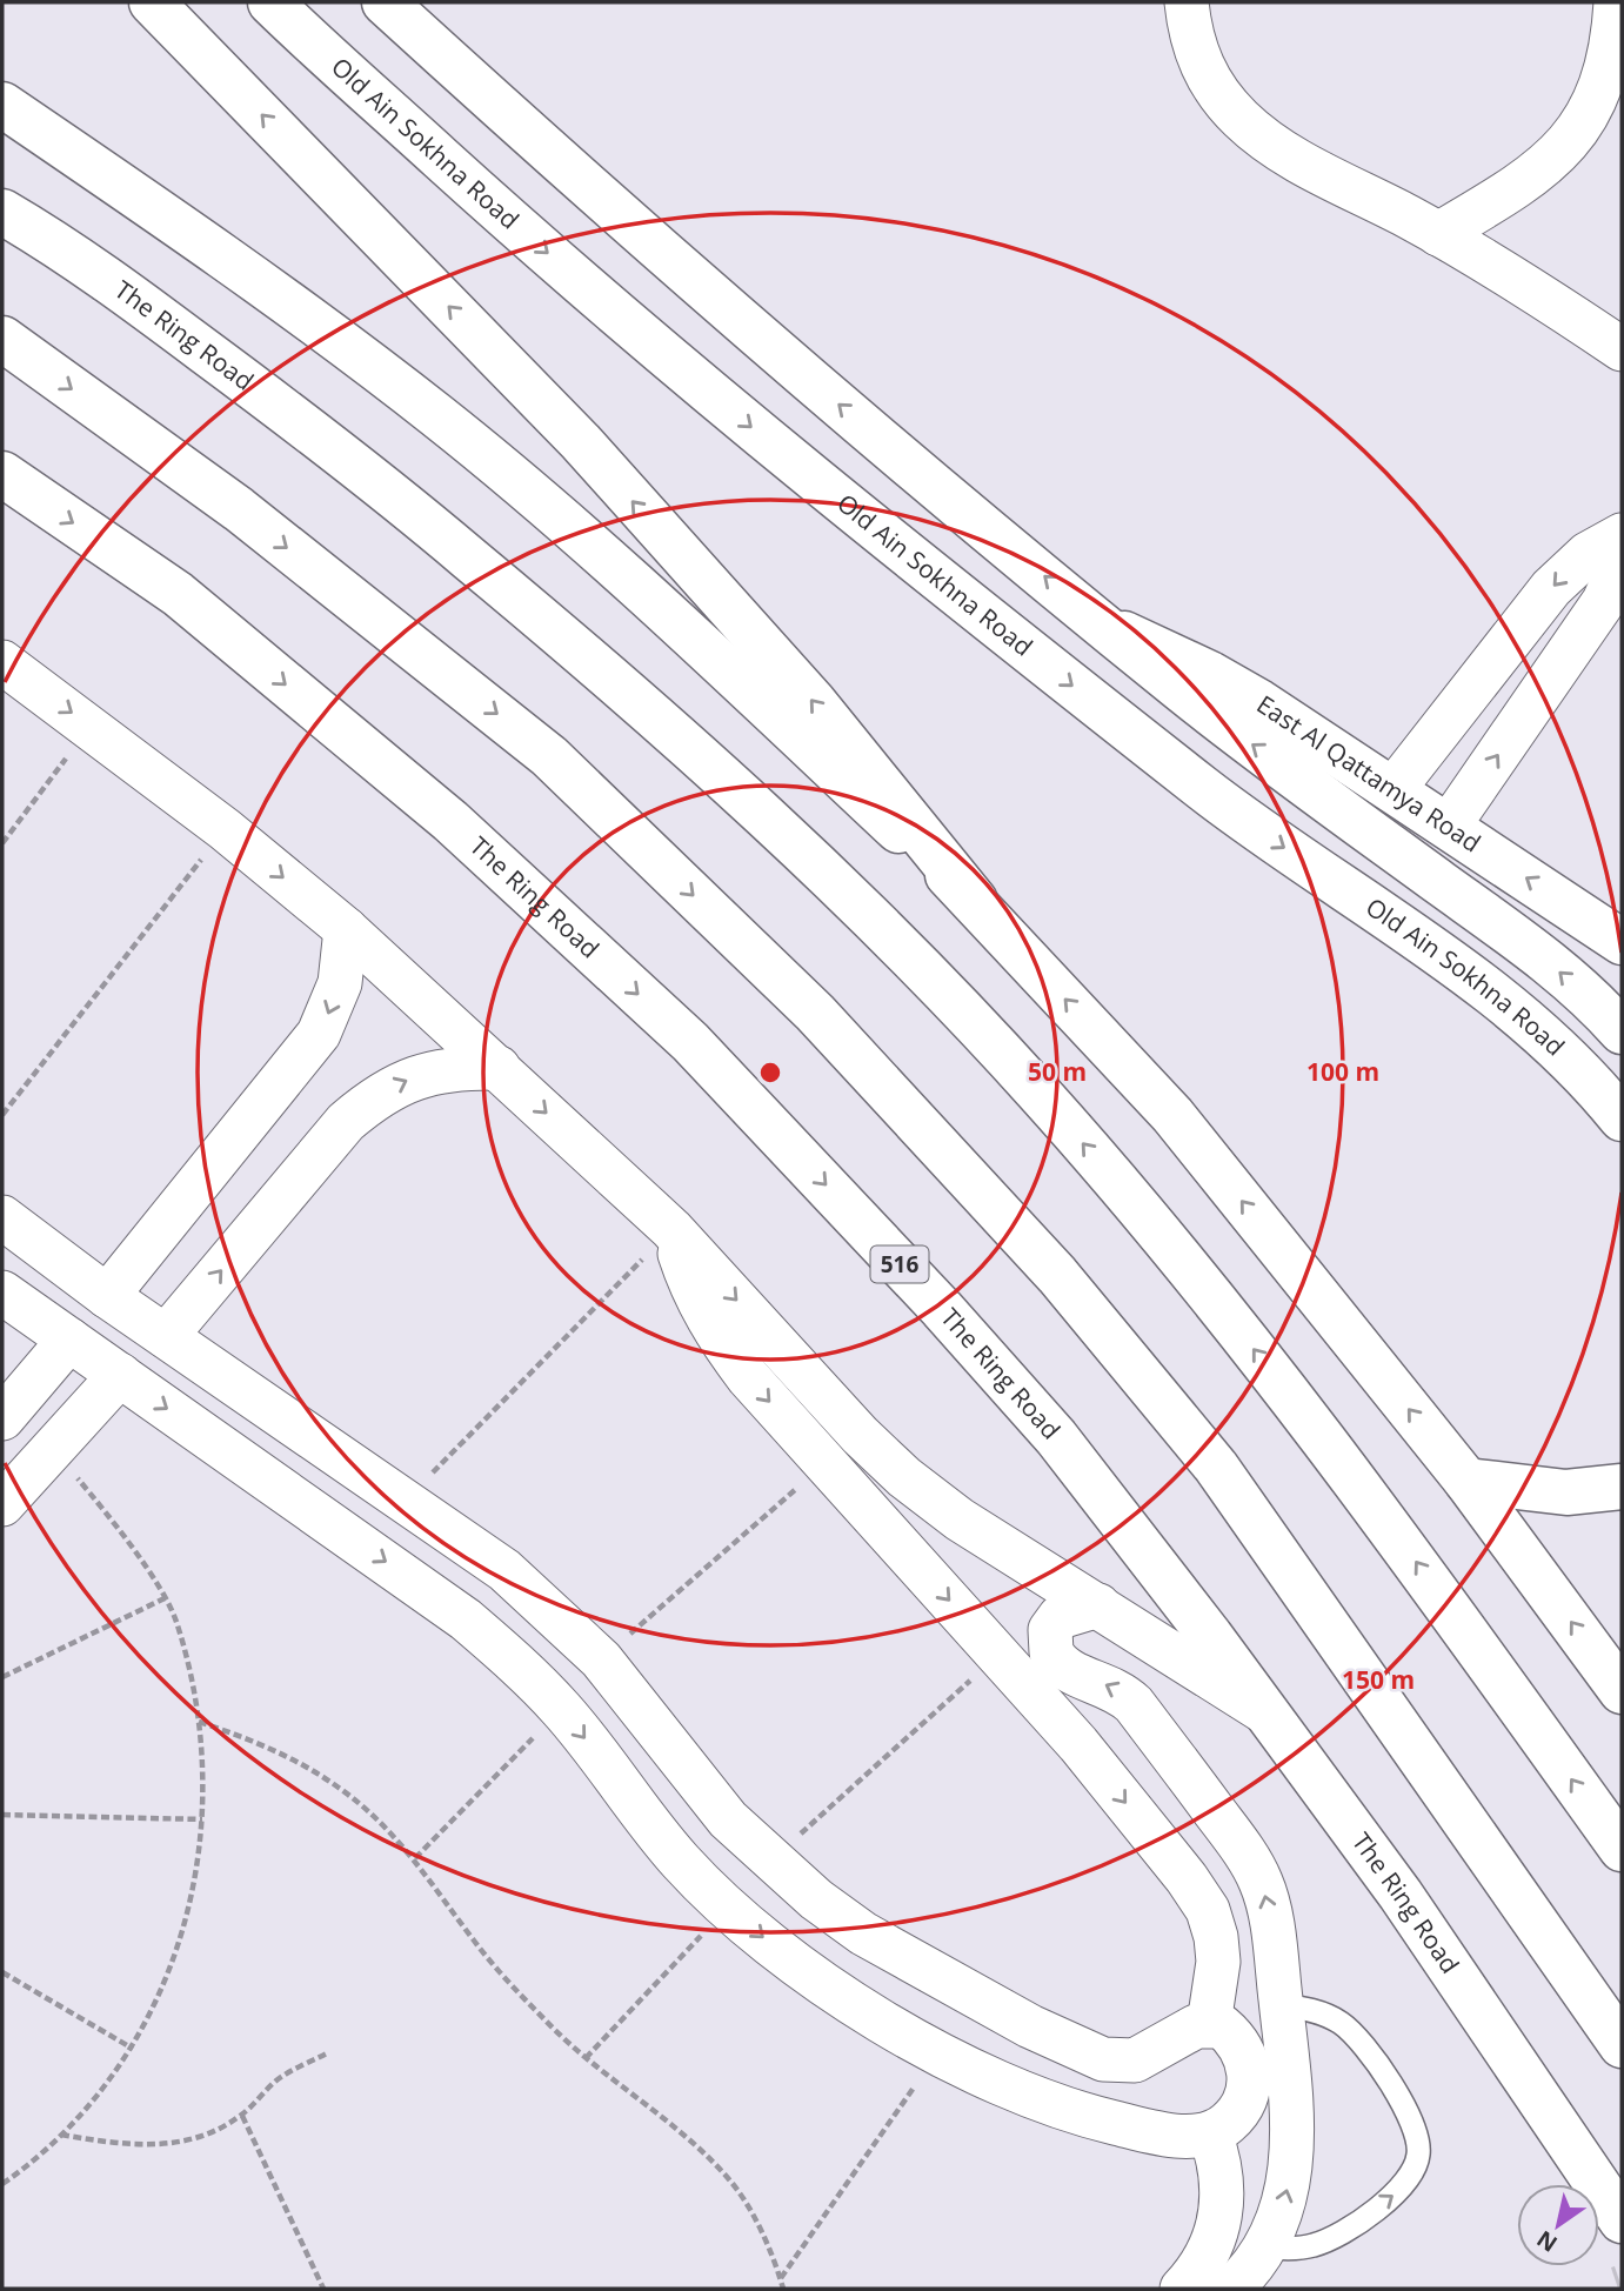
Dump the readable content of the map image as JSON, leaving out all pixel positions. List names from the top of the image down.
{
  "streets": {
    "main road": [
      "Old Ain Sokhna Road",
      "The Ring Road",
      "East Al Qattamya Road",
      "516"
    ]
  },
  "north": "bottom left",
  "rings": ["50 m", "100 m", "150 m"]
}
